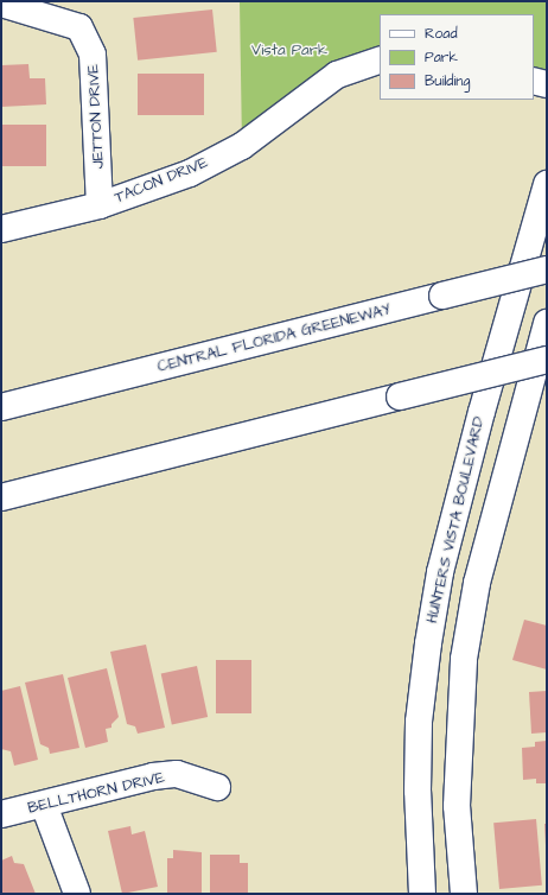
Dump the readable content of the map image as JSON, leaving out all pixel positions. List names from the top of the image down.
{
  "streets": {
    "main road": [
      "JETTON DRIVE",
      "TACON DRIVE",
      "CENTRAL FLORIDA GREENEWAY",
      "HUNTERS VISTA BOULEVARD",
      "BELLTHORN DRIVE"
    ]
  },
  "crossings": [
    ["JETTON DRIVE", "TACON DRIVE"]
  ],
  "parks": ["Vista Park"],
  "legend": ["Road", "Park", "Building"]
}
